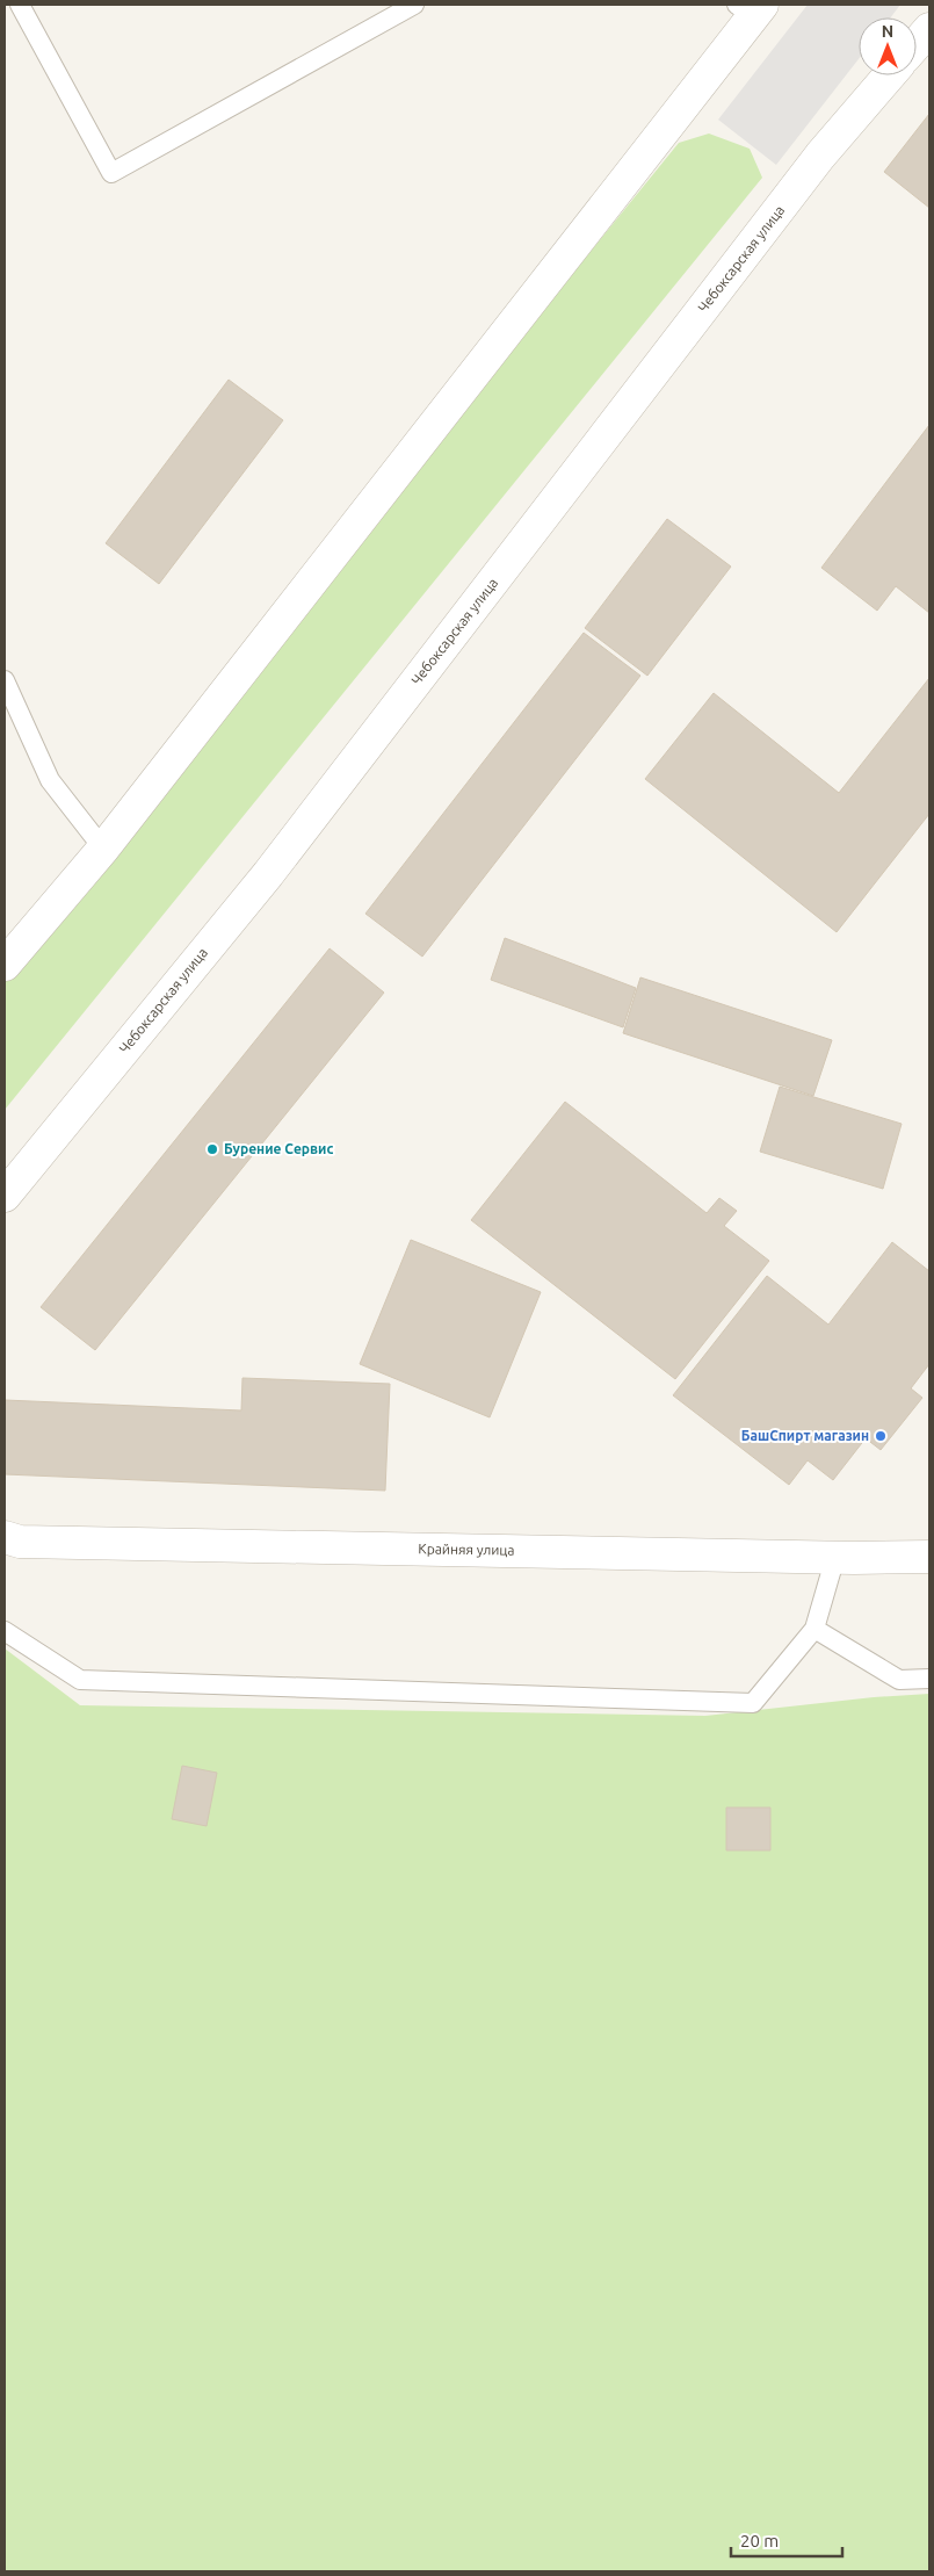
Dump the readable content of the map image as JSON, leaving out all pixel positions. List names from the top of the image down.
{
  "streets": {
    "street": ["Чебоксарская улица", "Крайняя улица"]
  },
  "places": ["Бурение Сервис", "БашСпирт магазин"],
  "scale_bar": "20 m",
  "north": "top"
}
